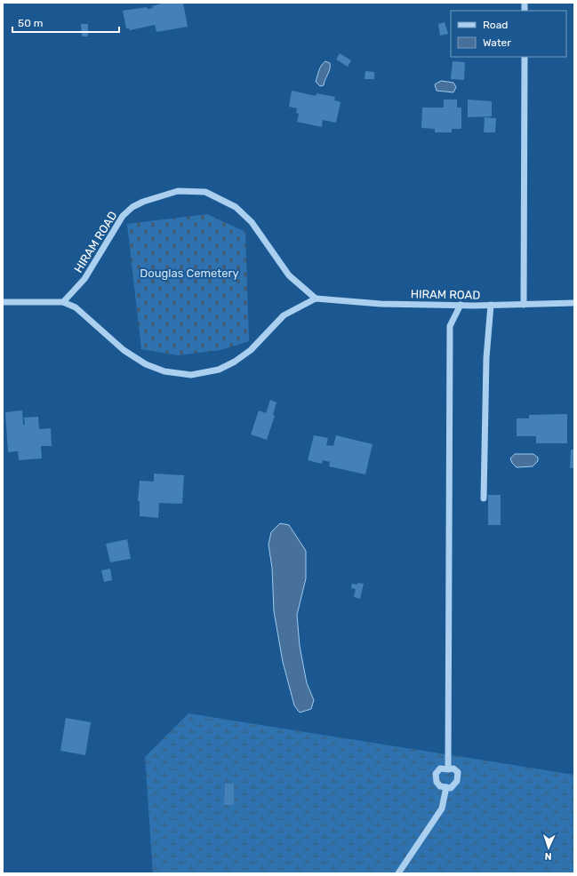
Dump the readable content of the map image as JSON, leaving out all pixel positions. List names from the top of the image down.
{
  "streets": {
    "street": ["HIRAM ROAD"]
  },
  "parks": ["Douglas Cemetery"],
  "legend": ["Road", "Water"],
  "scale_bar": "50 m",
  "north": "bottom"
}
